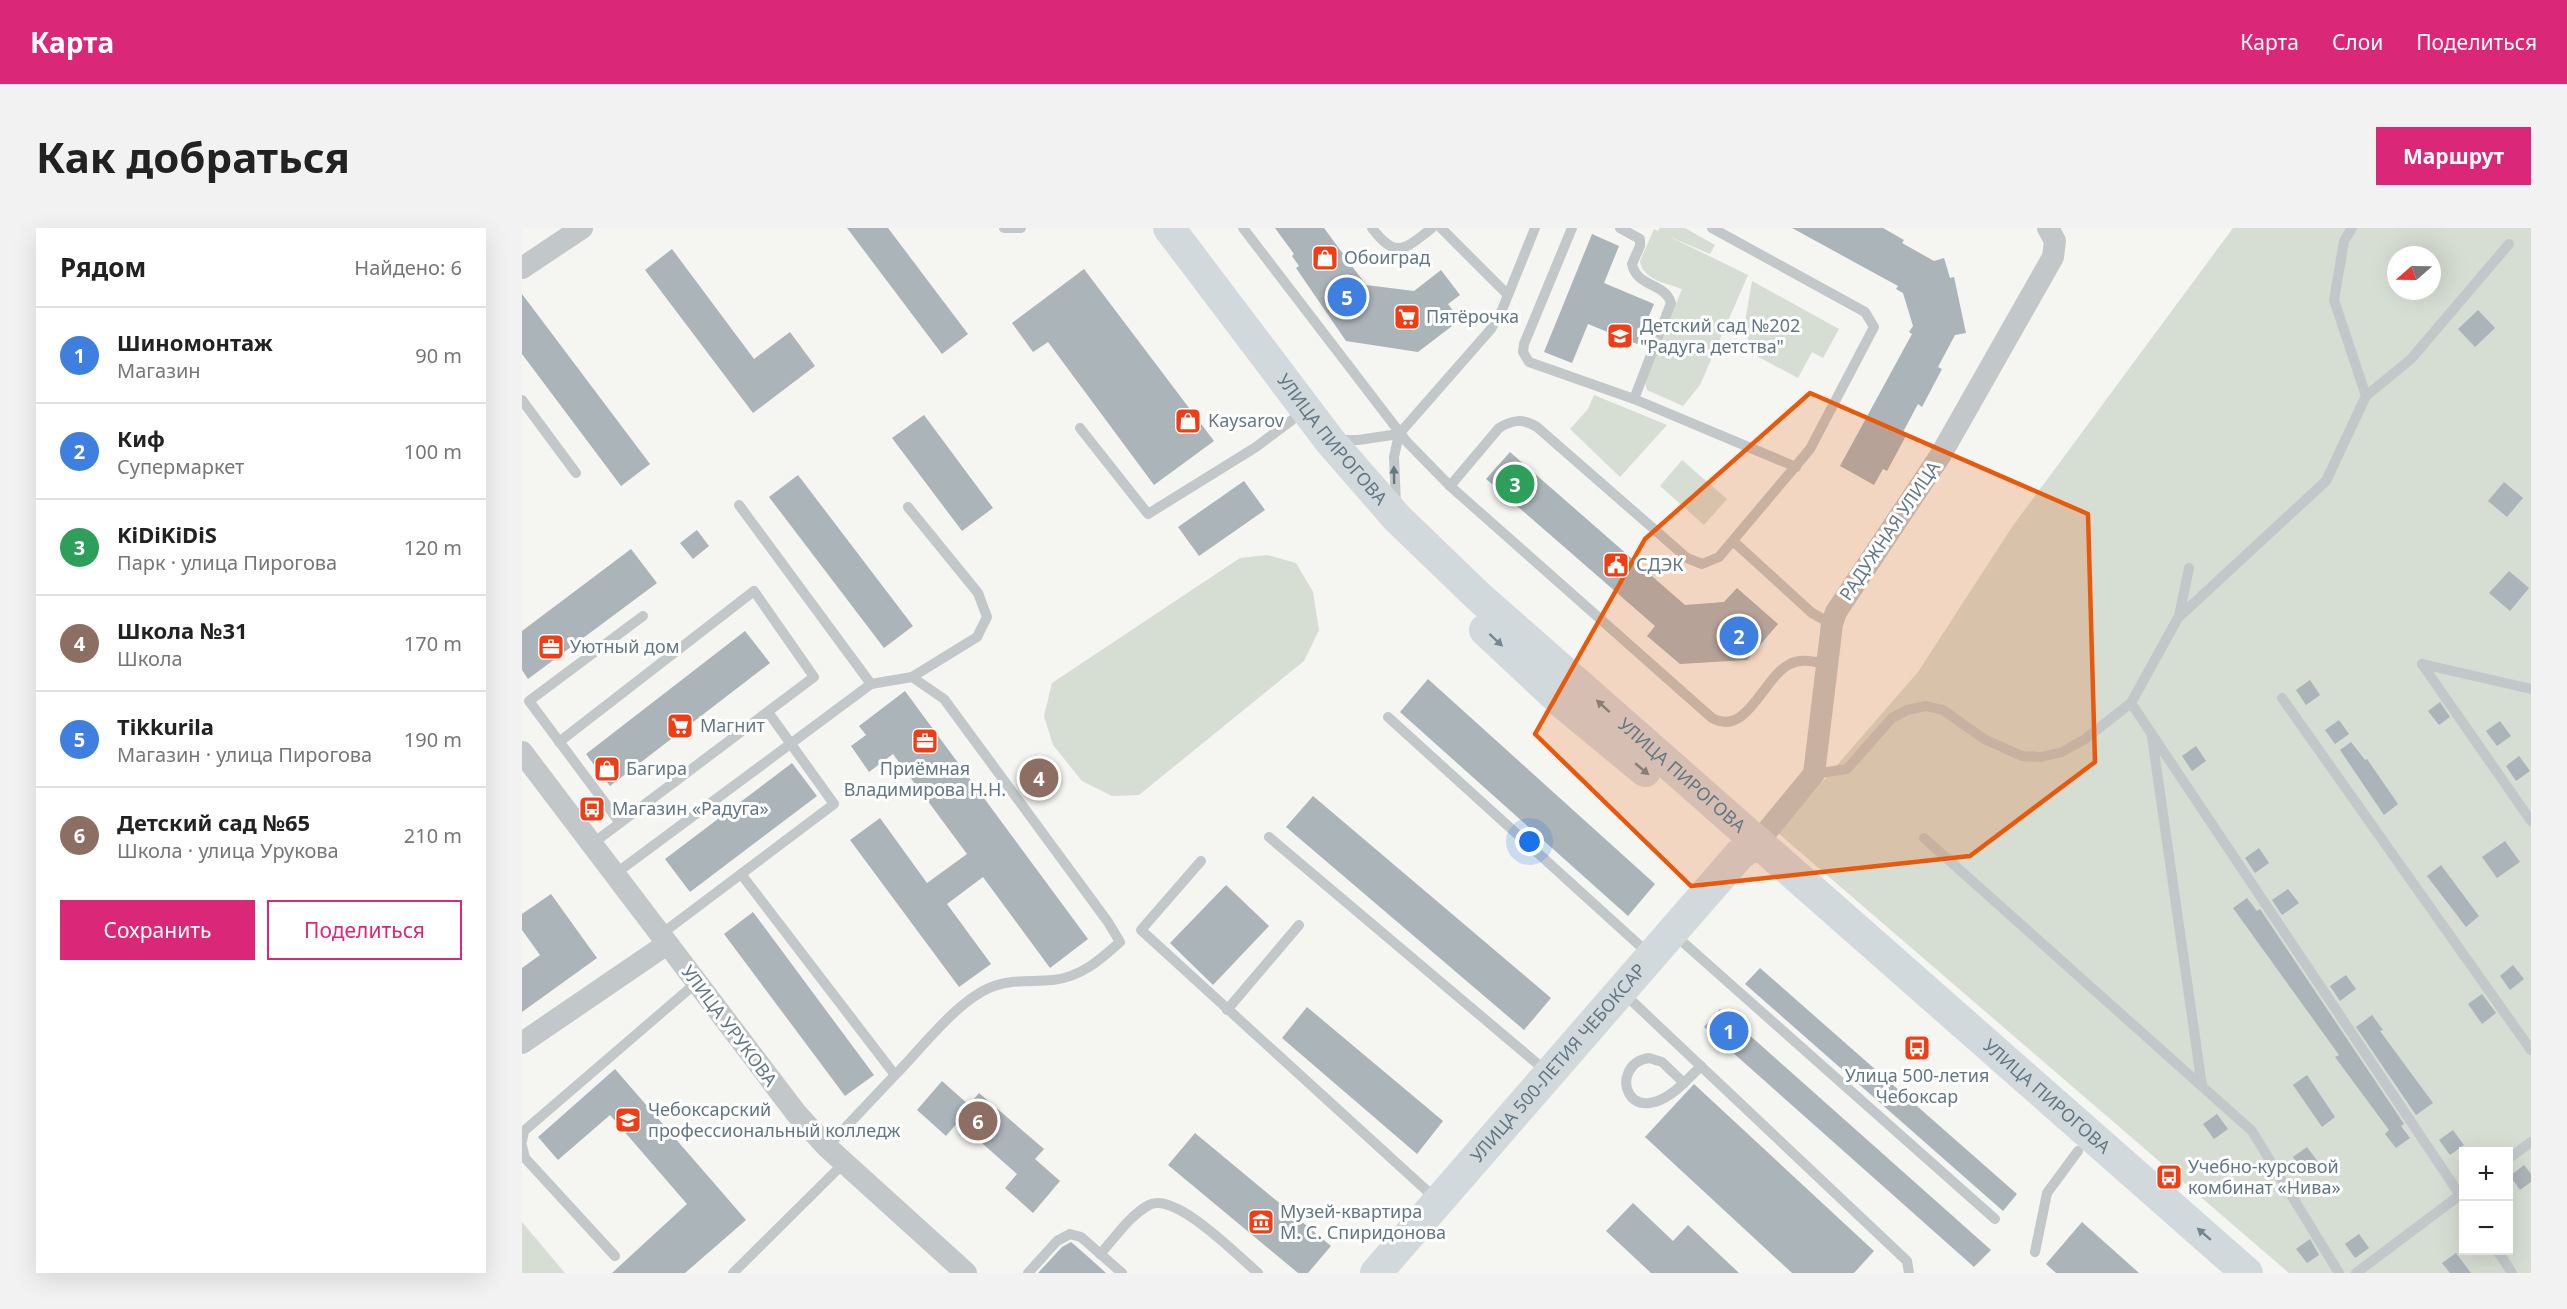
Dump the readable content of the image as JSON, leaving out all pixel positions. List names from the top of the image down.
{
  "streets": {
    "main road": ["УЛИЦА ПИРОГОВА", "УЛИЦА 500-ЛЕТИЯ ЧЕБОКСАР"],
    "street": ["РАДУЖНАЯ УЛИЦА", "УЛИЦА УРУКОВА"]
  },
  "crossings": [
    ["УЛИЦА ПИРОГОВА", "УЛИЦА 500-ЛЕТИЯ ЧЕБОКСАР"]
  ],
  "places": {
    "shop": ["Обоиград", "Kaysarov", "Багира"],
    "supermarket": ["Пятёрочка", "Магнит"],
    "school or university": ["Детский сад №202 \"Радуга детства\"", "Чебоксарский профессиональный колледж"],
    "public building": ["СДЭК"],
    "office": ["Уютный дом", "Приёмная Владимирова Н.Н."],
    "bus stop": ["Магазин «Радуга»", "Улица 500-летия Чебоксар", "Учебно-курсовой комбинат «Нива»"],
    "museum": ["Музей-квартира М. С. Спиридонова"]
  },
  "north": "left",
  "page": {
    "header": "Карта",
    "nav": ["Карта", "Слои", "Поделиться"],
    "buttons": [
      "Маршрут",
      ["Сохранить", "Поделиться"]
    ],
    "title": "Как добраться",
    "heading": ["Рядом", "Найдено: 6"],
    "pins": [
      "5",
      "3",
      "2",
      "4",
      "1",
      "6"
    ],
    "list": [
      {
        "mark": "1",
        "name": "Шиномонтаж",
        "note": "Магазин",
        "value": "90 m"
      },
      {
        "mark": "2",
        "name": "Киф",
        "note": "Супермаркет",
        "value": "100 m"
      },
      {
        "mark": "3",
        "name": "KiDiKiDiS",
        "note": "Парк · улица Пирогова",
        "value": "120 m"
      },
      {
        "mark": "4",
        "name": "Школа №31",
        "note": "Школа",
        "value": "170 m"
      },
      {
        "mark": "5",
        "name": "Tikkurila",
        "note": "Магазин · улица Пирогова",
        "value": "190 m"
      },
      {
        "mark": "6",
        "name": "Детский сад №65",
        "note": "Школа · улица Урукова",
        "value": "210 m"
      }
    ],
    "map_buttons": ["+", "−"]
  }
}
